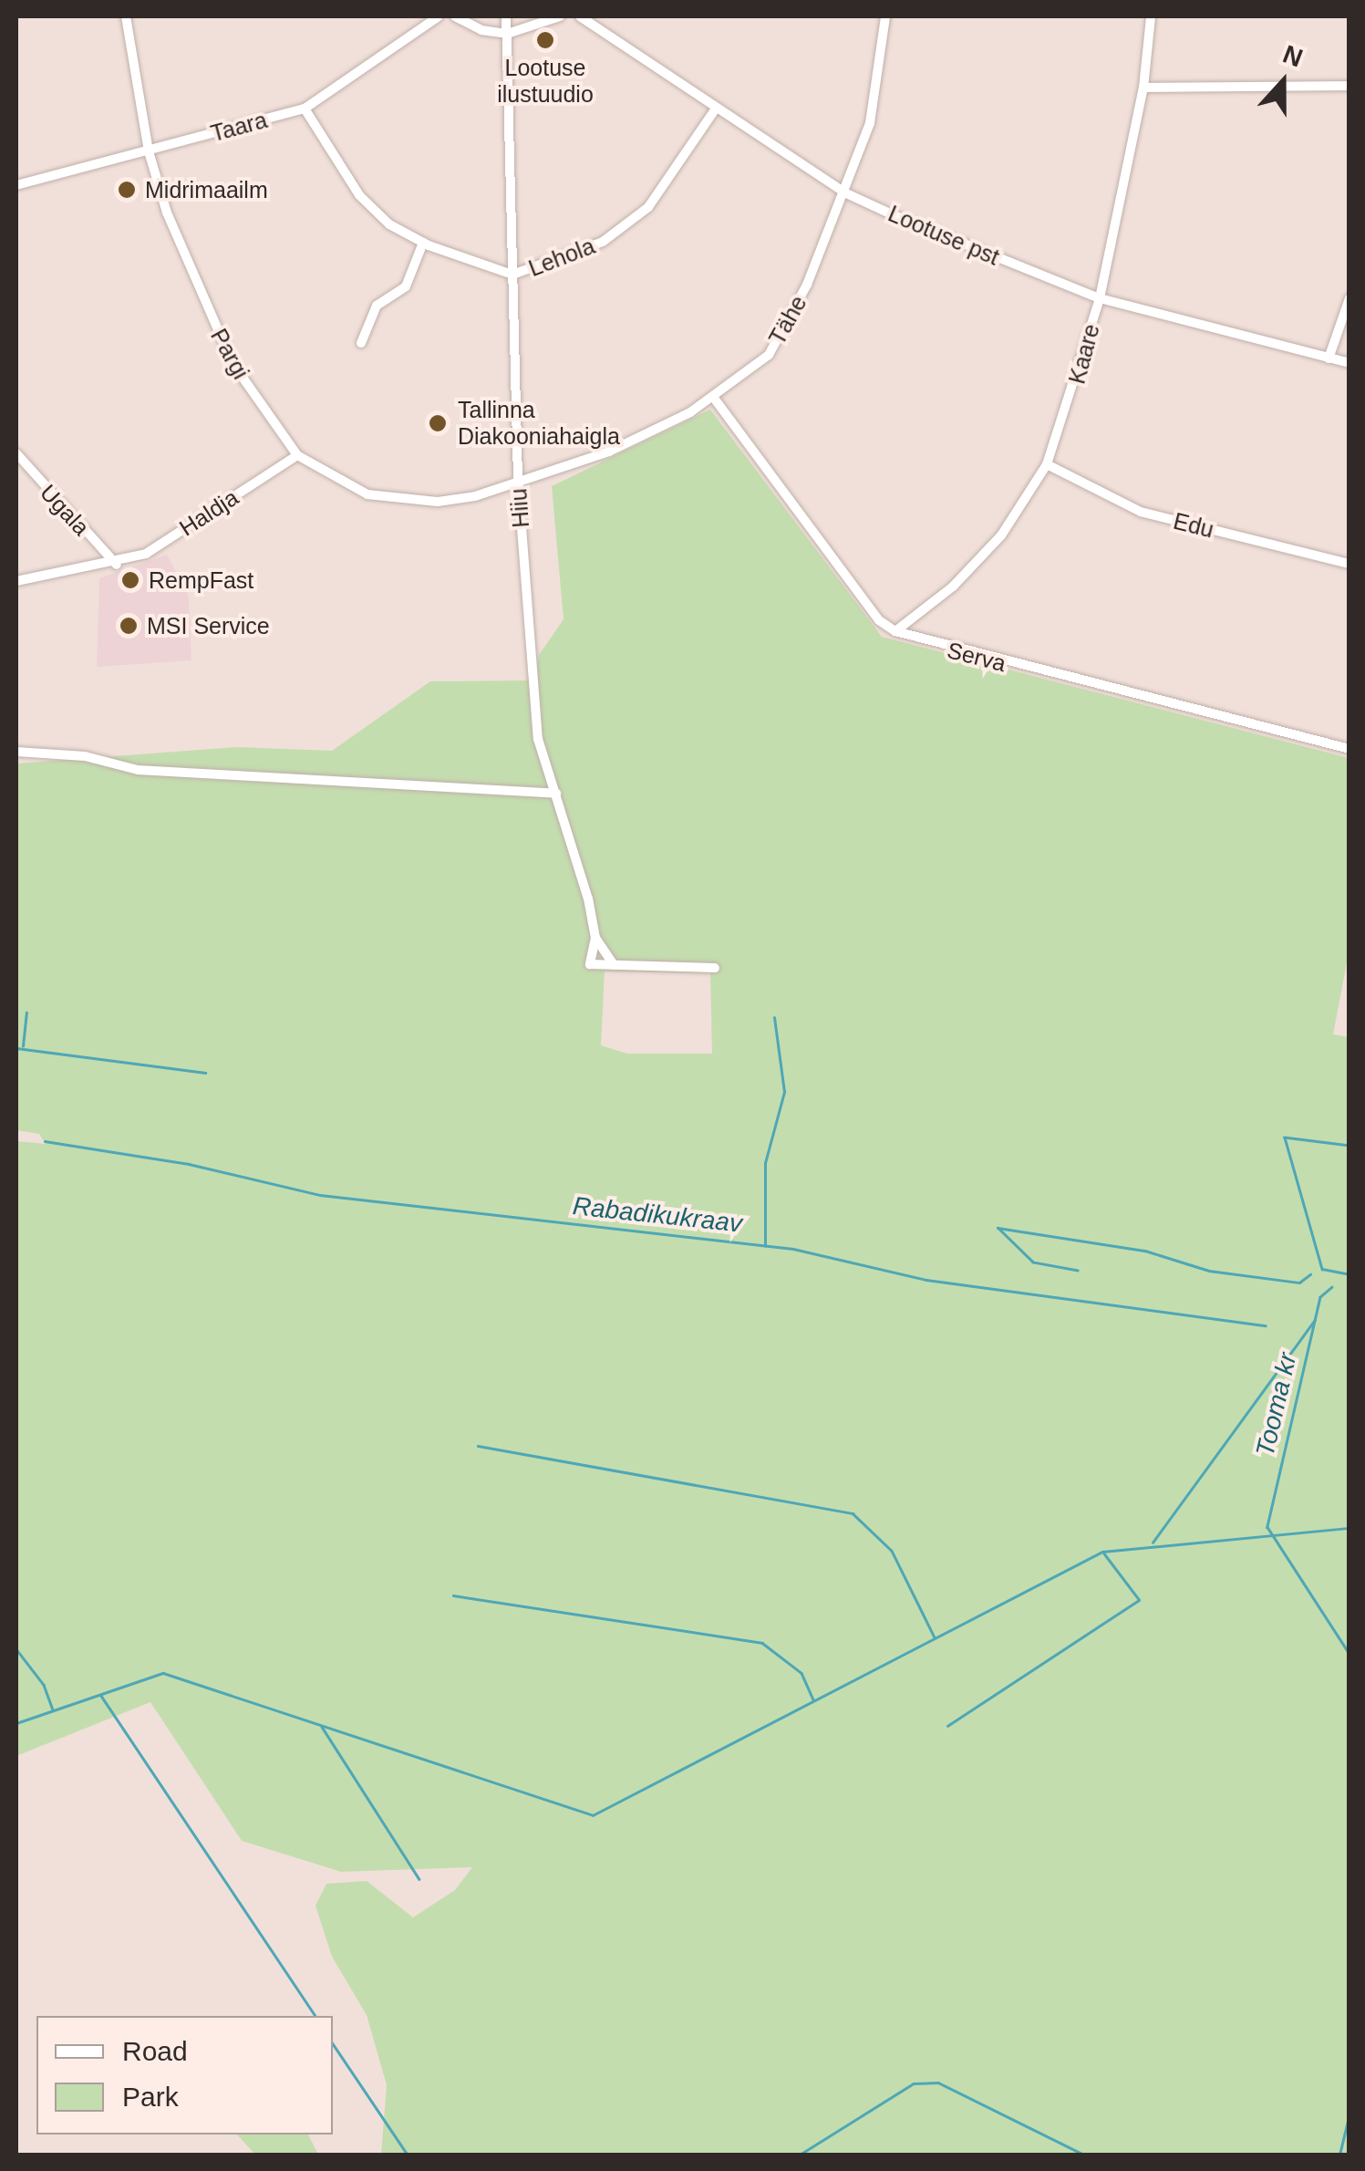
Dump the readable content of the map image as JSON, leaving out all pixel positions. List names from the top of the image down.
{
  "streets": {
    "street": [
      "Taara",
      "Lootuse pst",
      "Lehola",
      "Tähe",
      "Pargi",
      "Kaare",
      "Hiiu",
      "Ugala",
      "Haldja",
      "Edu",
      "Serva"
    ]
  },
  "crossings": [
    ["Taara", "Lehola"],
    ["Taara", "Pargi"],
    ["Lootuse pst", "Lehola"],
    ["Lootuse pst", "Tähe"],
    ["Lootuse pst", "Kaare"],
    ["Lehola", "Hiiu"],
    ["Tähe", "Pargi"],
    ["Tähe", "Hiiu"],
    ["Pargi", "Hiiu"],
    ["Pargi", "Haldja"],
    ["Kaare", "Edu"],
    ["Kaare", "Serva"],
    ["Ugala", "Haldja"]
  ],
  "water": ["Rabadikukraav", "Tooma kr"],
  "places": [
    "Lootuse ilustuudio",
    "Midrimaailm",
    "Tallinna Diakooniahaigla",
    "RempFast",
    "MSI Service"
  ],
  "legend": ["Road", "Park"],
  "north": "top"
}
